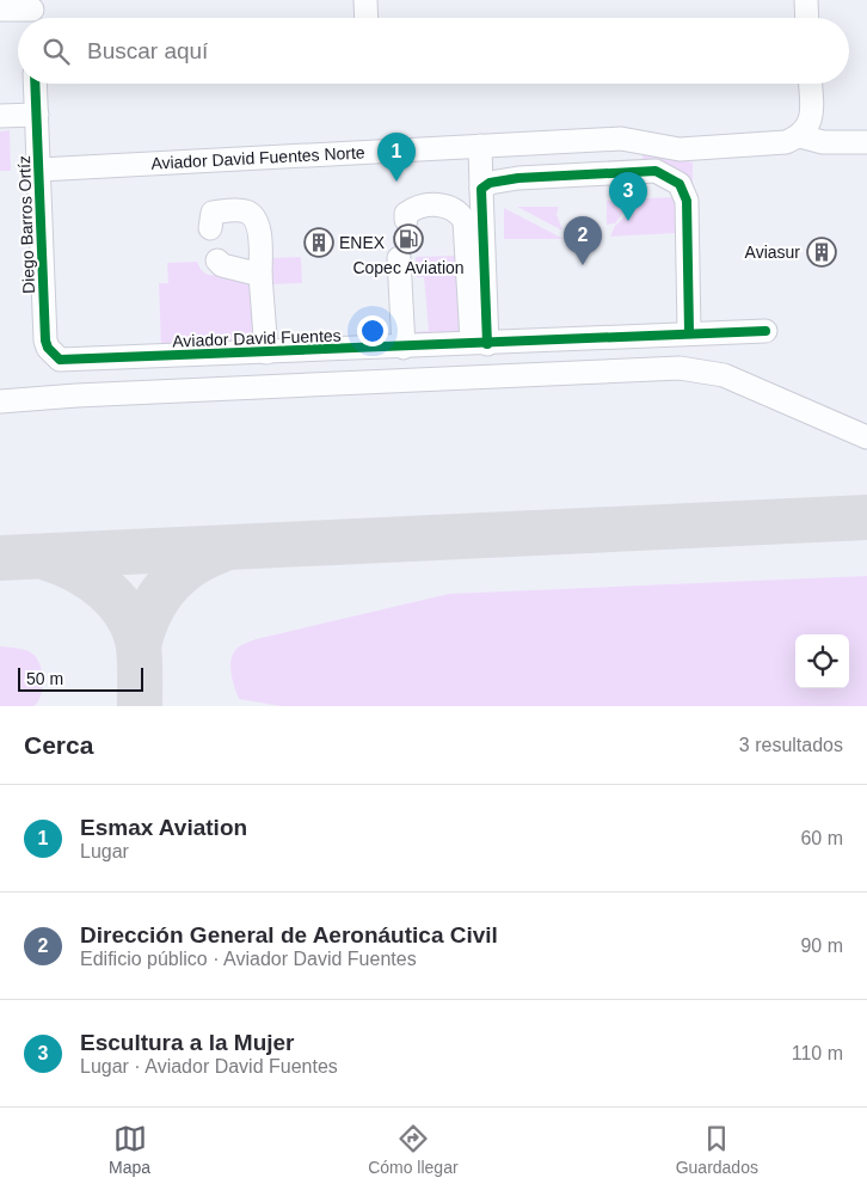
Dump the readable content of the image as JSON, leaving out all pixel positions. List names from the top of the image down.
{
  "streets": {
    "street": ["Aviador David Fuentes Norte", "Diego Barros Ortíz", "Aviador David Fuentes"]
  },
  "crossings": [
    ["Aviador David Fuentes Norte", "Diego Barros Ortíz"],
    ["Diego Barros Ortíz", "Aviador David Fuentes"]
  ],
  "places": {
    "fuel station": ["Copec Aviation"],
    "building": ["ENEX", "Aviasur"]
  },
  "scale_bar": "50 m",
  "page": {
    "search": "Buscar aquí",
    "pins": ["1", "3", "2"],
    "scale": "50 m",
    "heading": ["Cerca", "3 resultados"],
    "list": [
      {
        "mark": "1",
        "name": "Esmax Aviation",
        "note": "Lugar",
        "value": "60 m"
      },
      {
        "mark": "2",
        "name": "Dirección General de Aeronáutica Civil",
        "note": "Edificio público · Aviador David Fuentes",
        "value": "90 m"
      },
      {
        "mark": "3",
        "name": "Escultura a la Mujer",
        "note": "Lugar · Aviador David Fuentes",
        "value": "110 m"
      }
    ],
    "nav": ["Mapa", "Cómo llegar", "Guardados"]
  }
}
